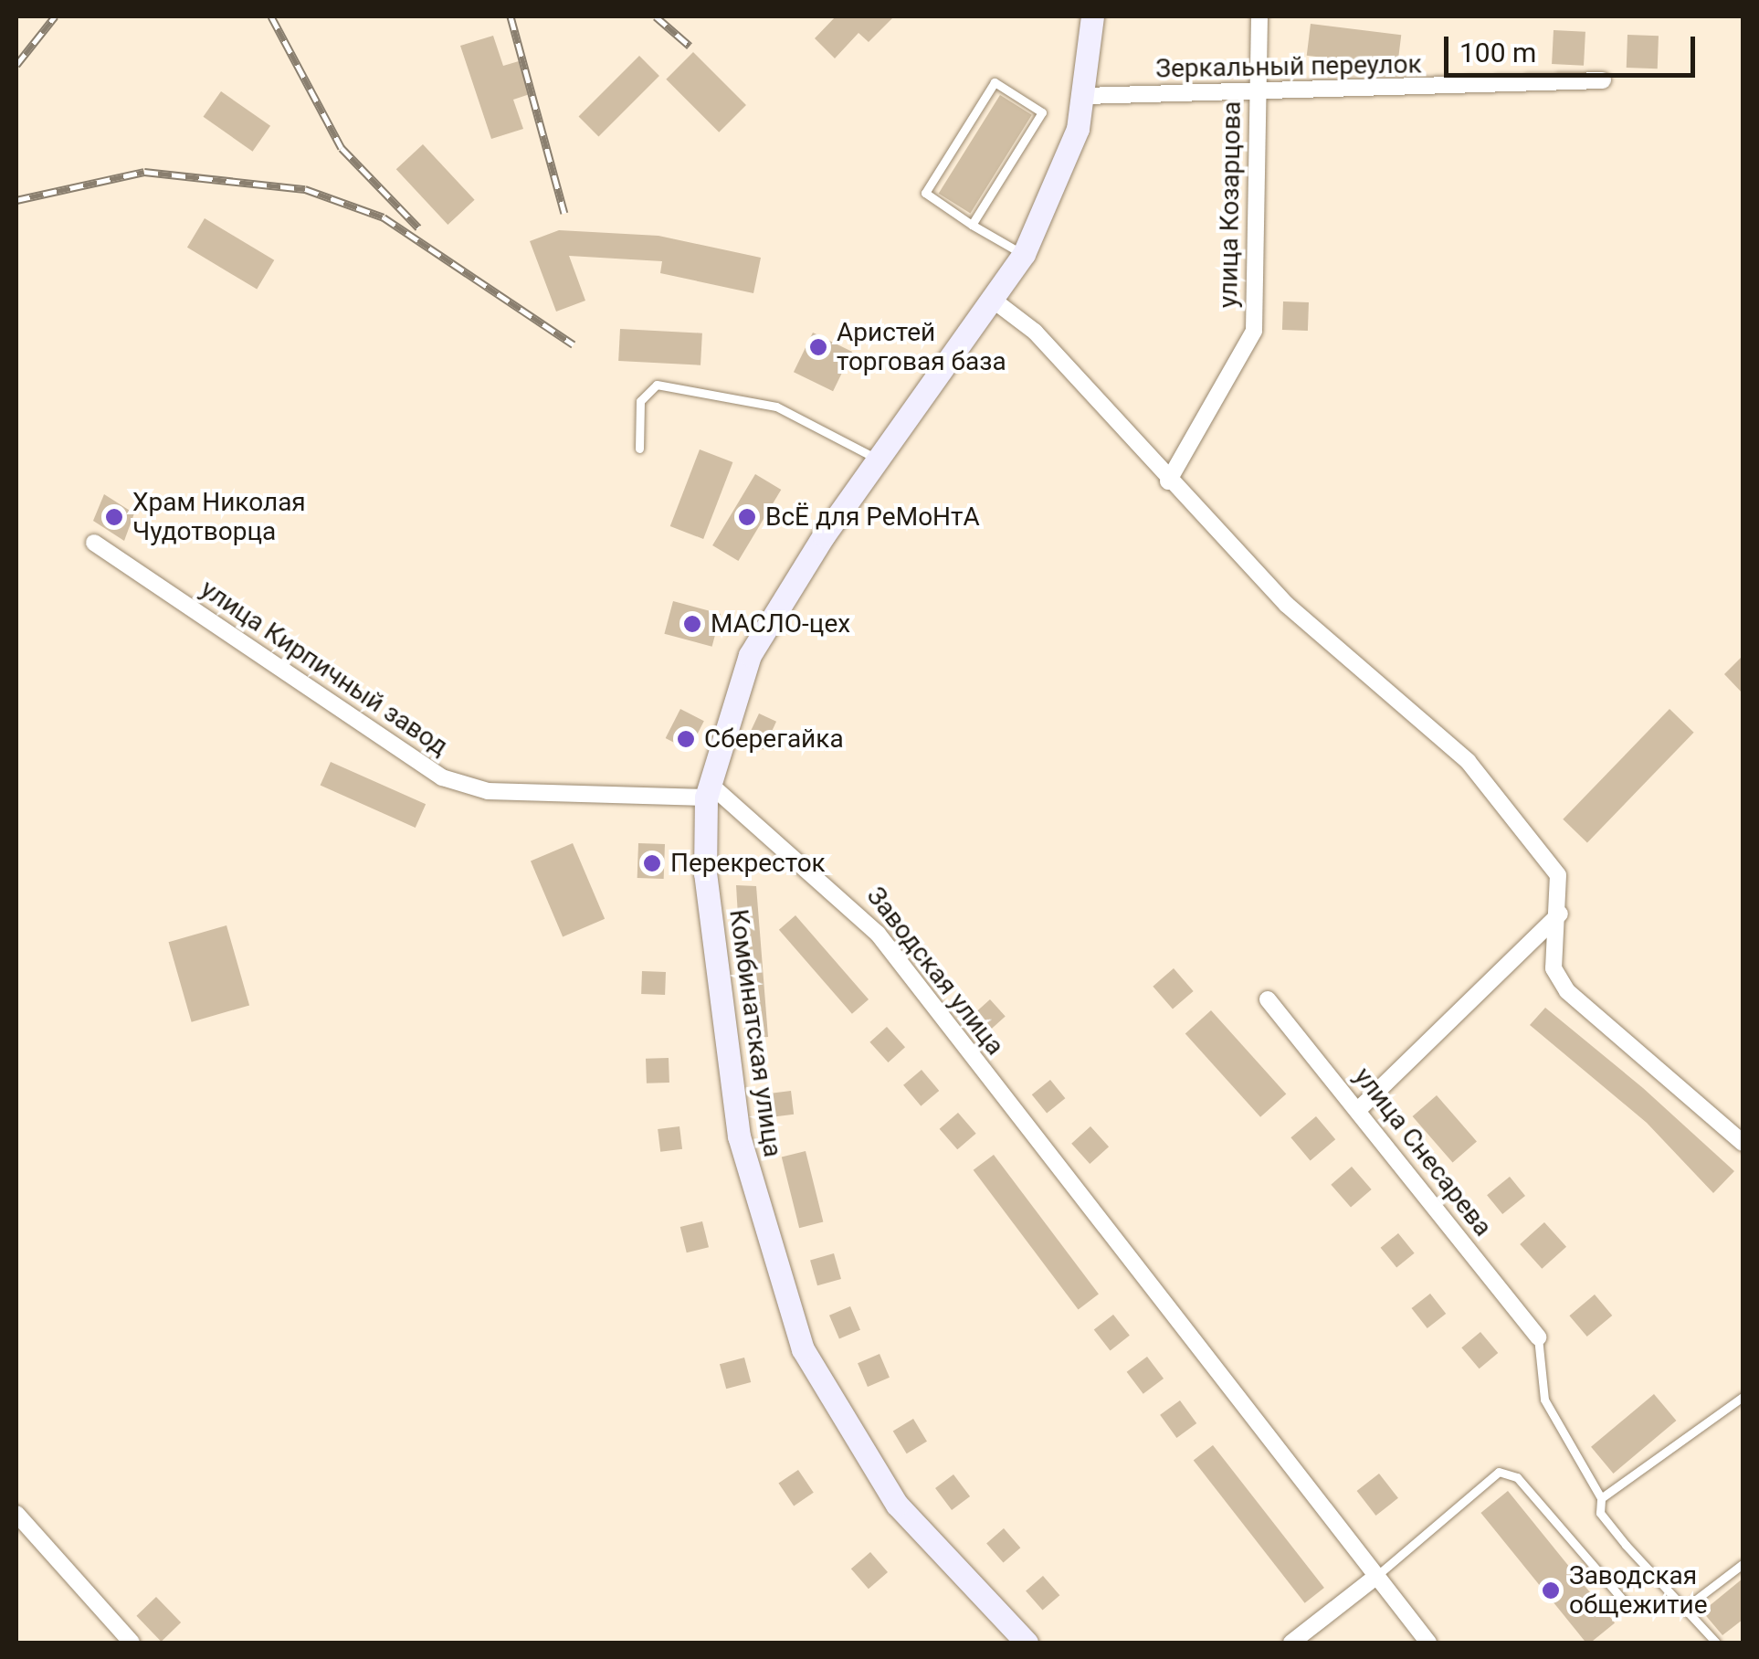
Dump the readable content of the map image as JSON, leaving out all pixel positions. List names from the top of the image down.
{
  "streets": {
    "main road": ["Комбинатская улица"],
    "street": [
      "Зеркальный переулок",
      "улица Козарцова",
      "улица Кирпичный завод",
      "Заводская улица",
      "улица Снесарева"
    ]
  },
  "crossings": [
    ["Зеркальный переулок", "улица Козарцова"],
    ["улица Кирпичный завод", "Заводская улица"],
    ["улица Кирпичный завод", "Комбинатская улица"],
    ["Заводская улица", "Комбинатская улица"]
  ],
  "places": [
    "Аристей торговая база",
    "Храм Николая Чудотворца",
    "ВсЁ для РеМоНтА",
    "МАСЛО-цех",
    "Сберегайка",
    "Перекресток",
    "Заводская общежитие"
  ],
  "scale_bar": "100 m"
}
